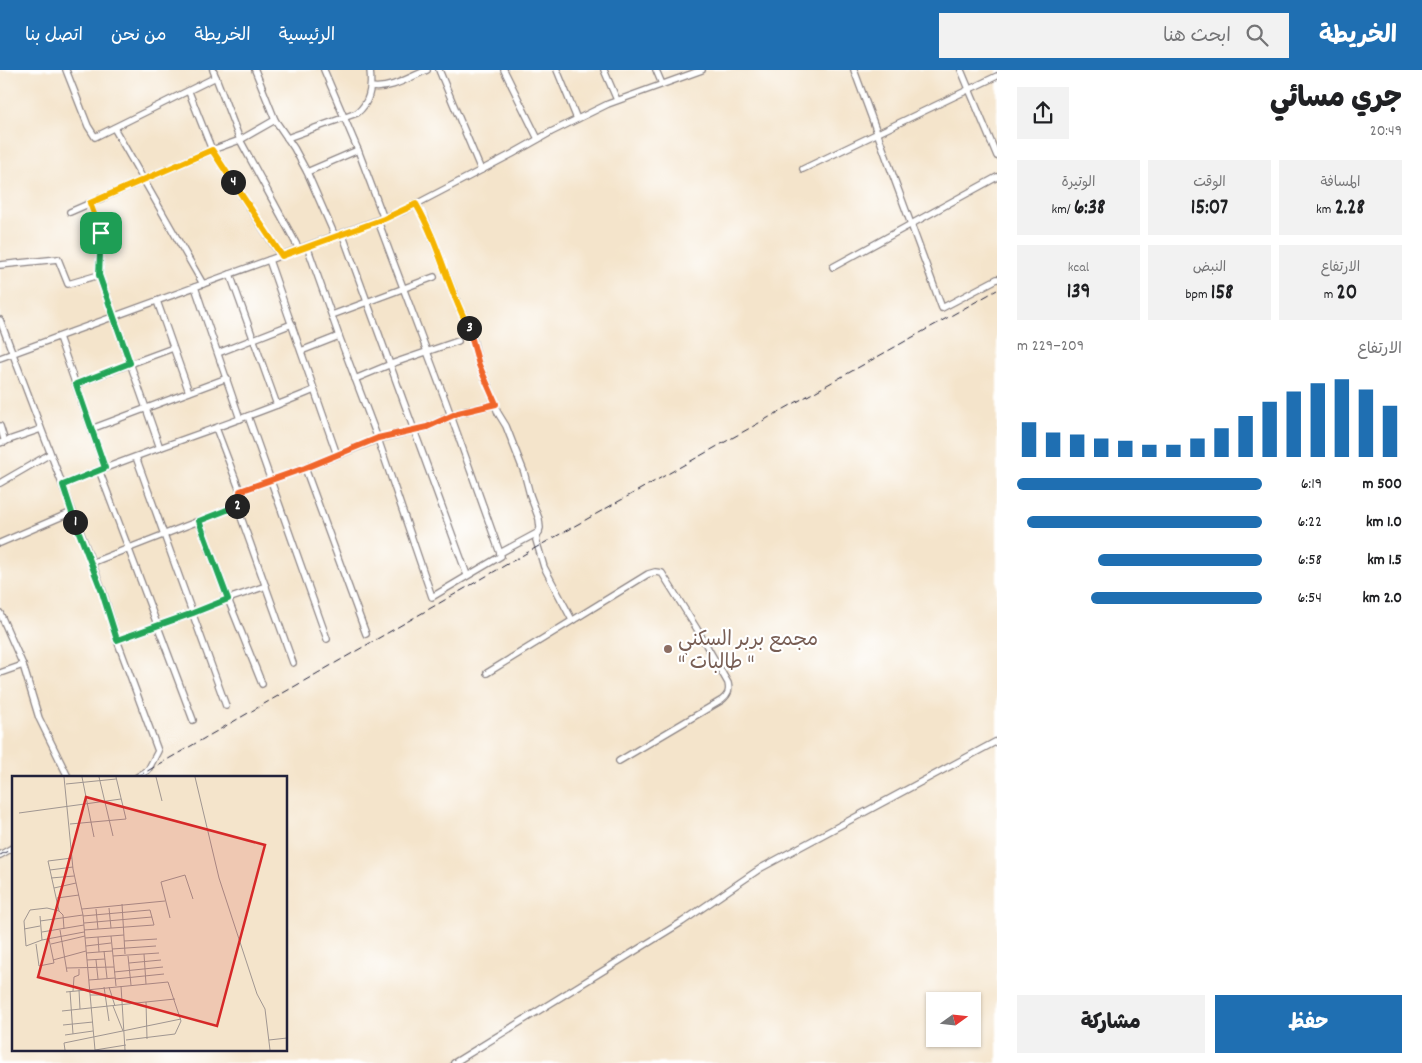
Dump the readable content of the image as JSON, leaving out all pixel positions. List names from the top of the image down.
{
  "places": ["مجمع بربر السكني \" طالبات \""],
  "north": "right",
  "page": {
    "header": "الخريطة",
    "search": "ابحث هنا",
    "nav": [
      "الرئيسية",
      "الخريطة",
      "من نحن",
      "اتصل بنا"
    ],
    "heading": ["جري مسائي", "20:49"],
    "stats": [
      ["المسافة", "2.28 km"],
      ["الوقت", "15:07"],
      ["الوتيرة", "6:38 /km"],
      ["الارتفاع", "20 m"],
      ["النبض", "158 bpm"],
      ["kcal", "139"]
    ],
    "pins": [
      "4",
      "3",
      "2",
      "1"
    ],
    "chart": ["الارتفاع", "209–229 m"],
    "list": [
      {
        "name": "500 m",
        "note": "6:19"
      },
      {
        "name": "1.0 km",
        "note": "6:22"
      },
      {
        "name": "1.5 km",
        "note": "6:58"
      },
      {
        "name": "2.0 km",
        "note": "6:54"
      }
    ],
    "buttons": ["حفظ", "مشاركة"]
  }
}
